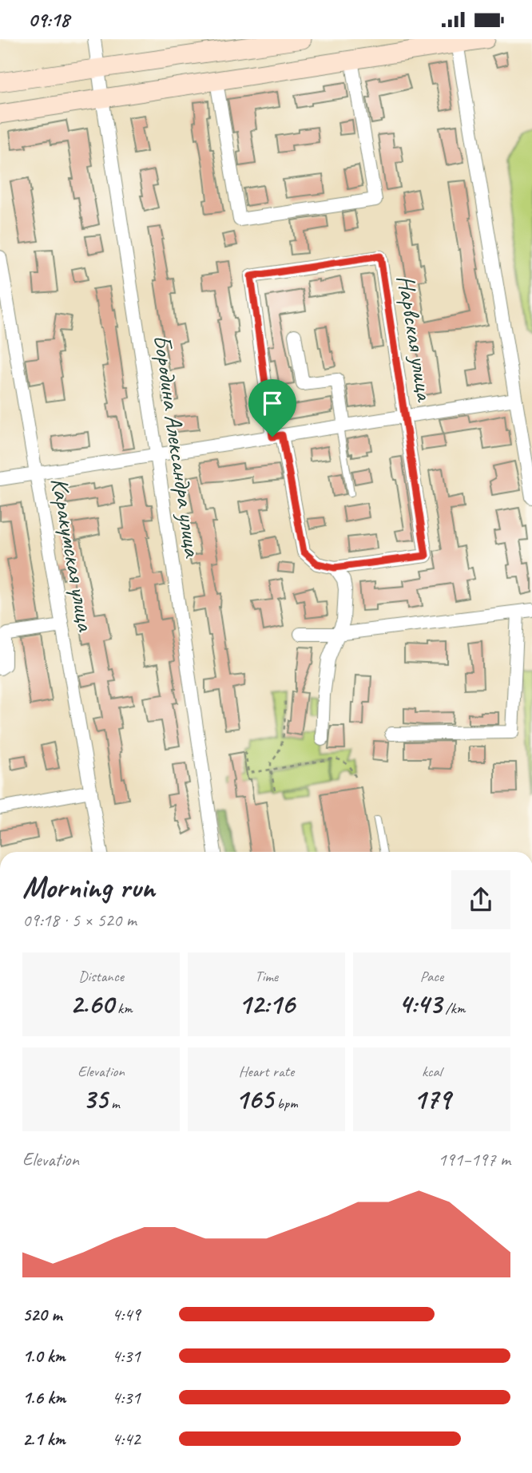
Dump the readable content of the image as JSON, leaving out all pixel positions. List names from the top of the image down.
{
  "streets": {
    "street": ["Нарвская улица", "Бородина Александра улица", "Каракумская улица"]
  },
  "crossings": [
    ["Нарвская улица", "Бородина Александра улица"],
    ["Нарвская улица", "Каракумская улица"]
  ],
  "page": {
    "status": "09:18",
    "heading": ["Morning run", "09:18 · 5 × 520 m"],
    "stats": [
      ["Distance", "2.60 km"],
      ["Time", "12:16"],
      ["Pace", "4:43 /km"],
      ["Elevation", "35 m"],
      ["Heart rate", "165 bpm"],
      ["kcal", "179"]
    ],
    "chart": ["Elevation", "191–197 m"],
    "list": [
      {
        "name": "520 m",
        "note": "4:49"
      },
      {
        "name": "1.0 km",
        "note": "4:31"
      },
      {
        "name": "1.6 km",
        "note": "4:31"
      },
      {
        "name": "2.1 km",
        "note": "4:42"
      }
    ]
  }
}
